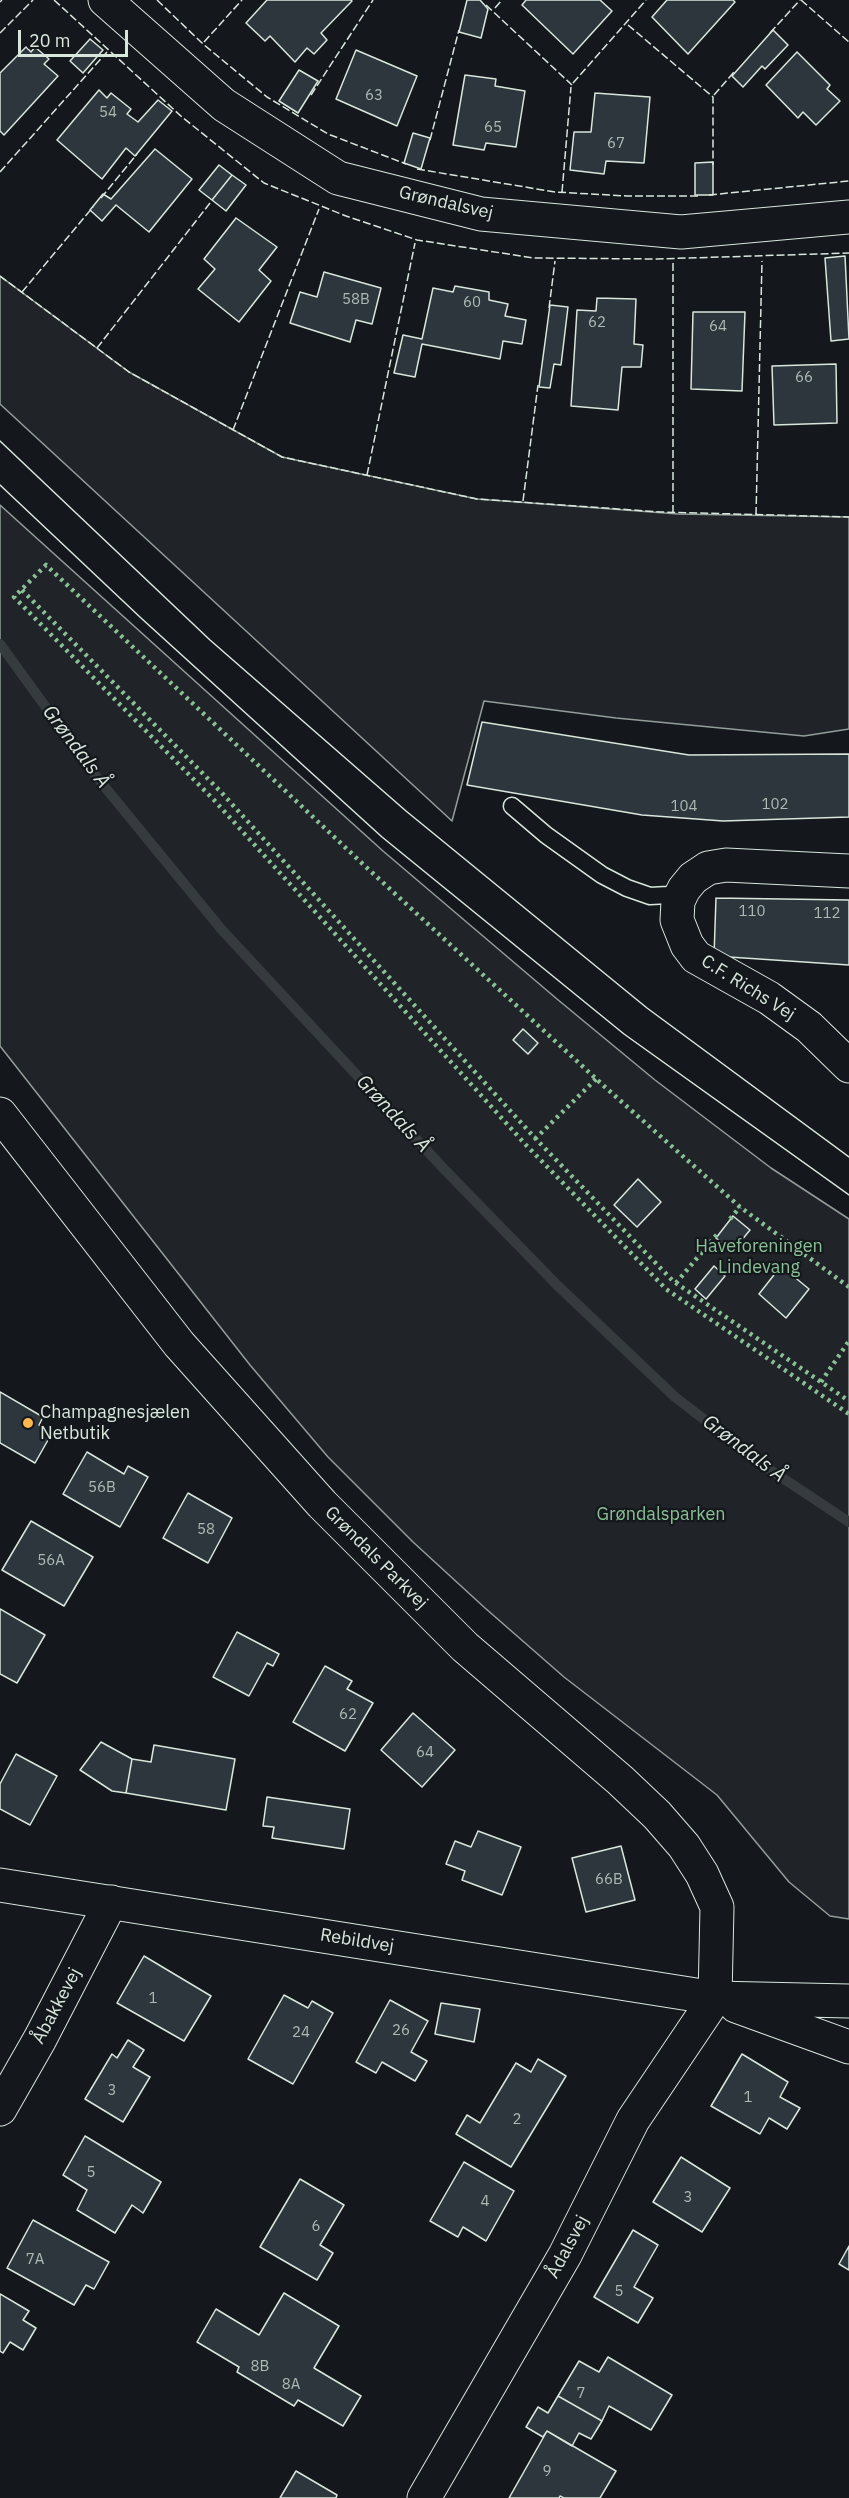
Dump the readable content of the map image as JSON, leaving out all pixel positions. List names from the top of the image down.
{
  "streets": {
    "street": [
      "Grøndalsvej",
      "C.F. Richs Vej",
      "Grøndals Parkvej",
      "Rebildvej",
      "Åbakkevej",
      "Ådalsvej"
    ]
  },
  "crossings": [
    ["Grøndals Parkvej", "Rebildvej"],
    ["Grøndals Parkvej", "Ådalsvej"],
    ["Rebildvej", "Åbakkevej"],
    ["Rebildvej", "Ådalsvej"]
  ],
  "water": ["Grøndals Å"],
  "parks": ["Haveforeningen Lindevang", "Grøndalsparken"],
  "places": ["Champagnesjælen Netbutik"],
  "house_numbers": [
    "63",
    "54",
    "65",
    "67",
    "58B",
    "60",
    "62",
    "64",
    "66",
    "102",
    "104",
    "110",
    "112",
    "56B",
    "58",
    "56A",
    "62",
    "64",
    "66B",
    "1",
    "26",
    "24",
    "3",
    "1",
    "2",
    "5",
    "3",
    "4",
    "6",
    "7A",
    "5",
    "8B",
    "8A",
    "7",
    "9"
  ],
  "scale_bar": "20 m"
}
